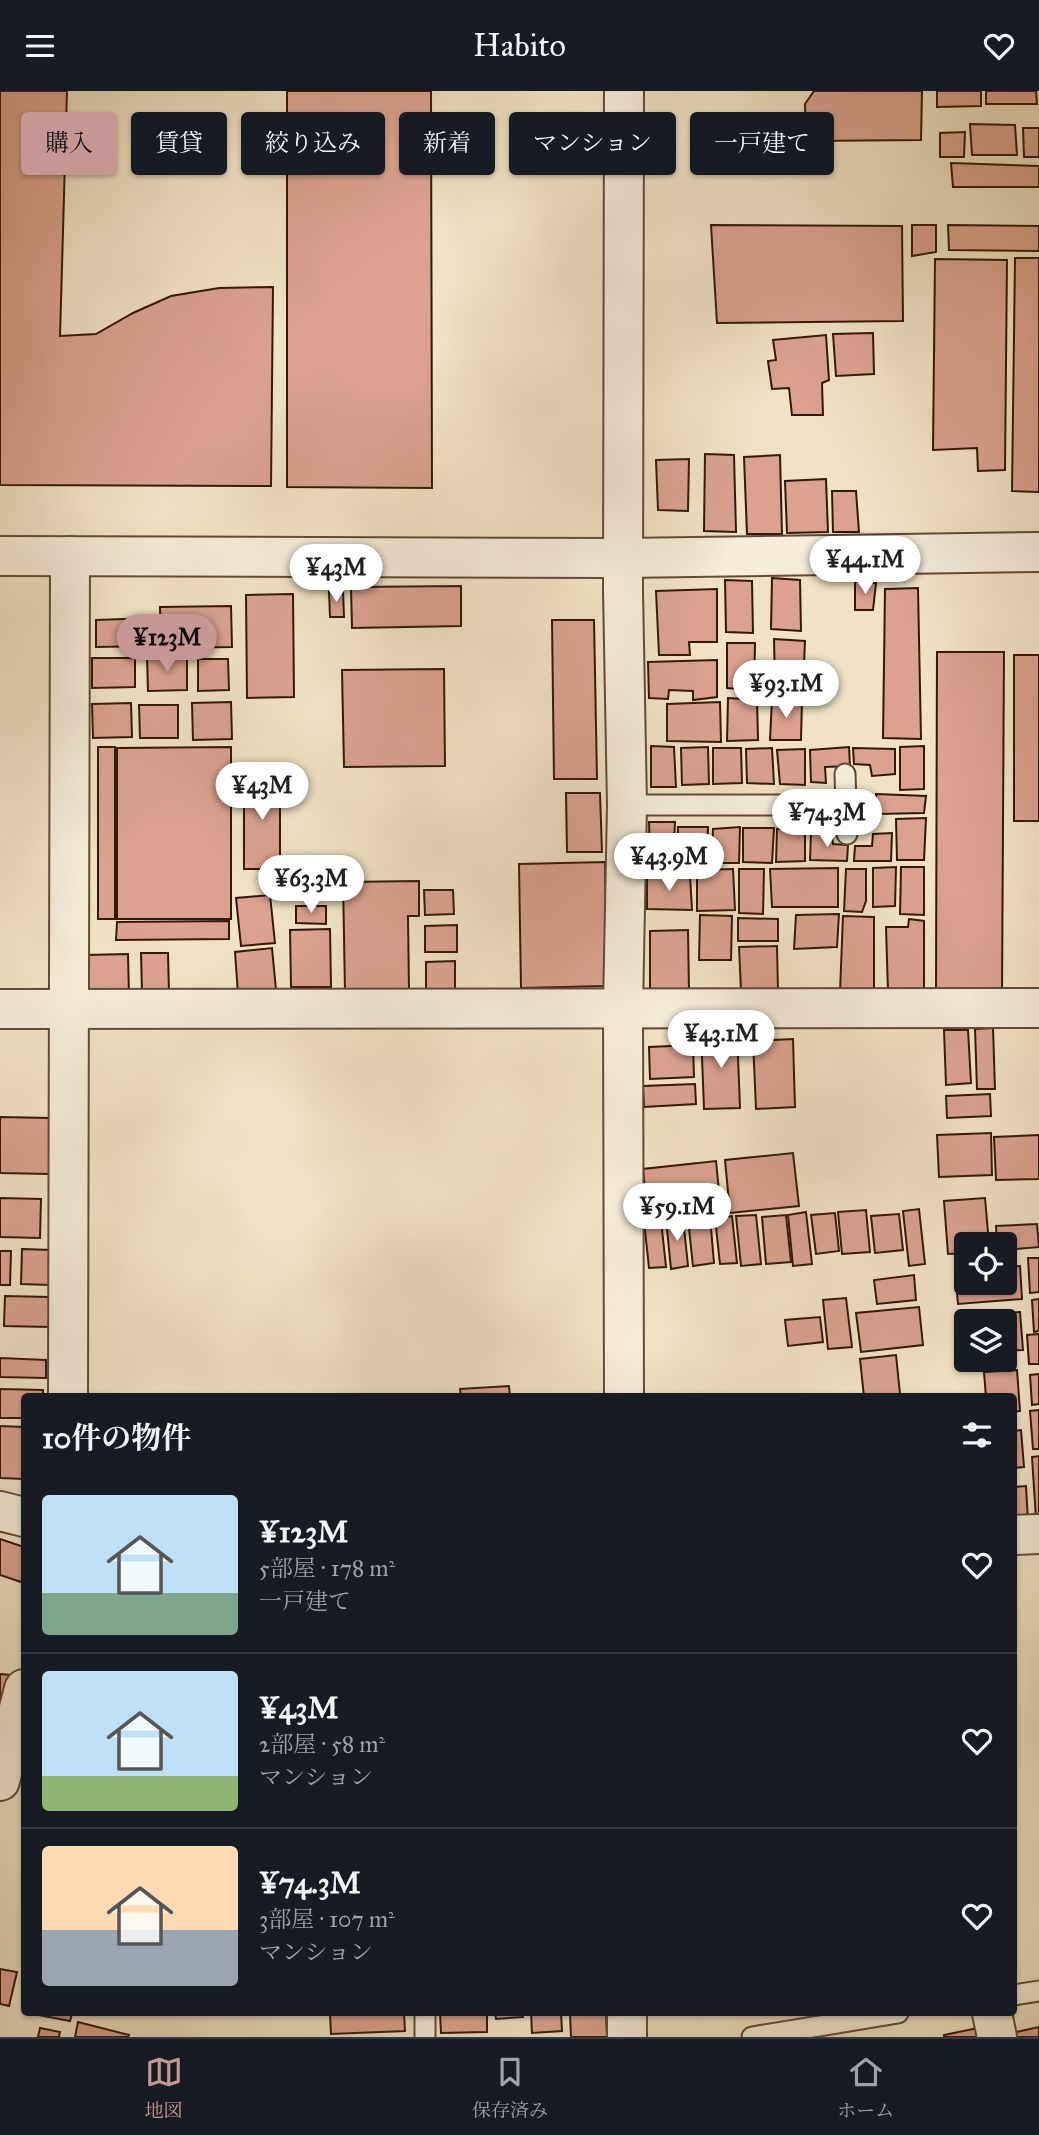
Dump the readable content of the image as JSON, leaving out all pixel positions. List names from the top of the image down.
{
  "page": {
    "header": "Habito",
    "chip": [
      "購入",
      "賃貸",
      "絞り込み",
      "新着",
      "マンション",
      "一戸建て"
    ],
    "price": [
      "¥44.1M",
      "¥43M",
      "¥123M",
      "¥93.1M",
      "¥43M",
      "¥74.3M",
      "¥43.9M",
      "¥63.3M",
      "¥43.1M",
      "¥59.1M"
    ],
    "heading": "10件の物件",
    "list": [
      {
        "name": "¥123M",
        "note": "5部屋 · 178 m² · 一戸建て"
      },
      {
        "name": "¥43M",
        "note": "2部屋 · 58 m² · マンション"
      },
      {
        "name": "¥74.3M",
        "note": "3部屋 · 107 m² · マンション"
      }
    ],
    "tabs": ["地図", "保存済み", "ホーム"]
  }
}
